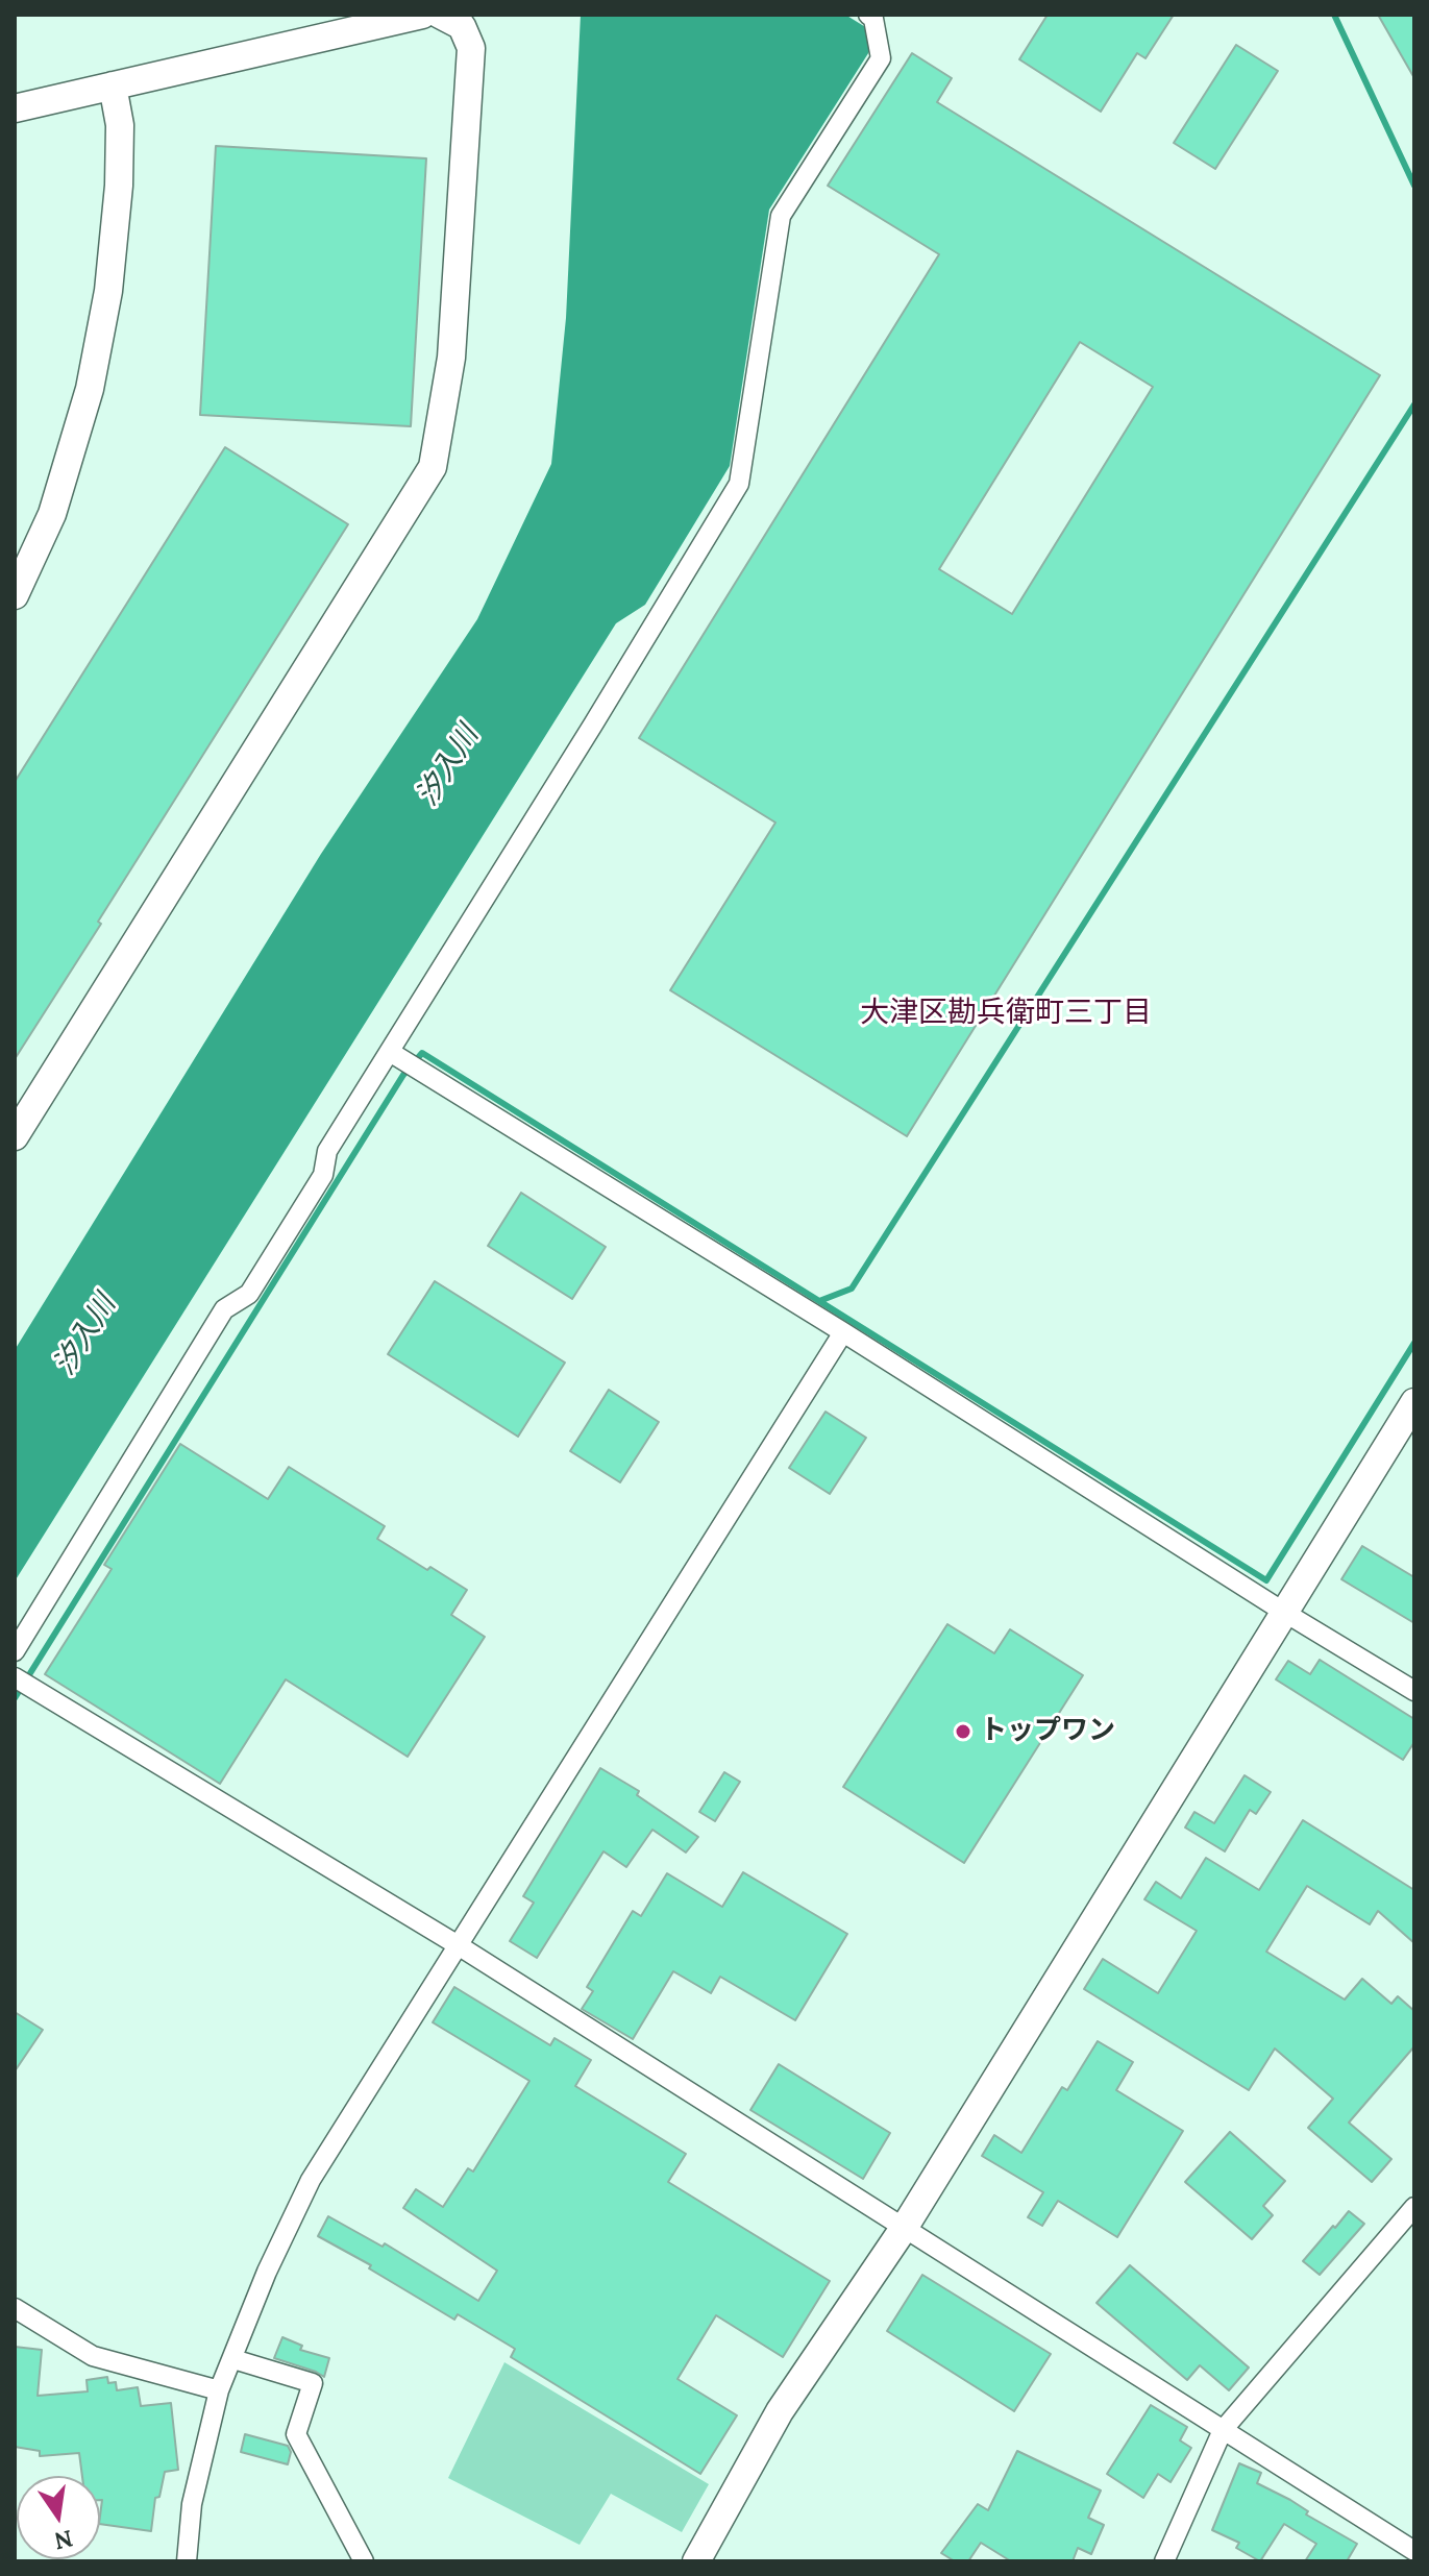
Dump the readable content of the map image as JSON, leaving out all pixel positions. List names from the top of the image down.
{
  "districts": ["大津区勘兵衛町三丁目"],
  "water": ["汐入川"],
  "places": ["トップワン"],
  "north": "bottom"
}
